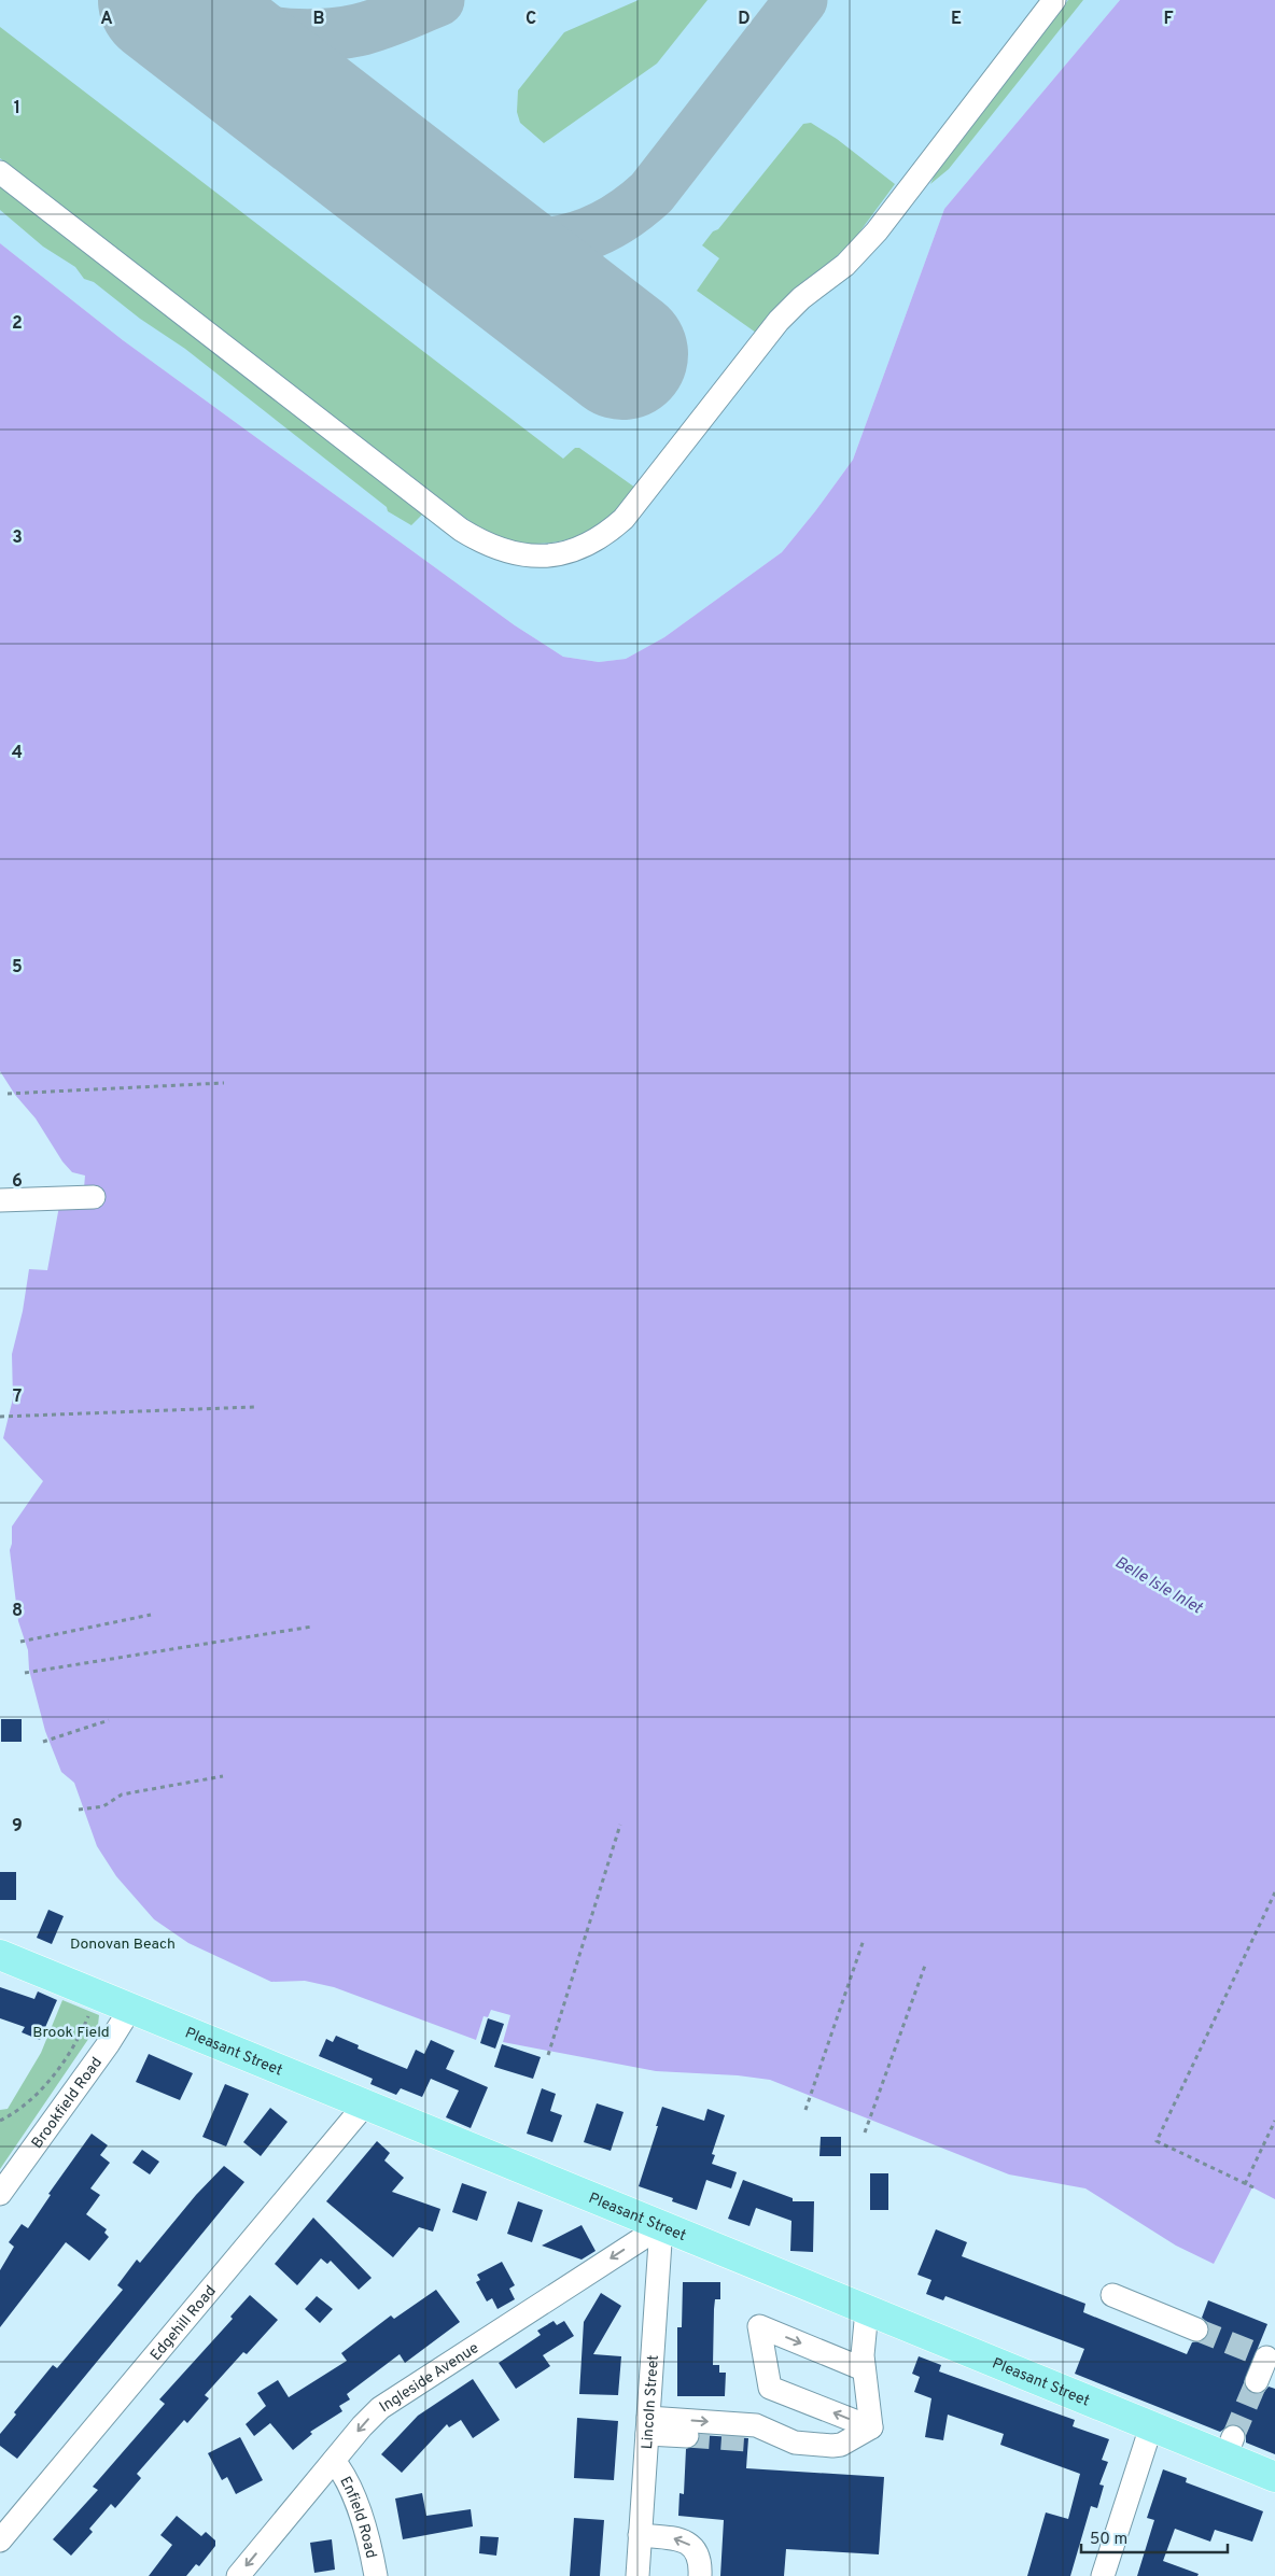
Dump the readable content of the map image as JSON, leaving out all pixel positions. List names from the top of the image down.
{
  "streets": {
    "main road": ["Pleasant Street"],
    "street": [
      "Brookfield Road",
      "Edgehill Road",
      "Ingleside Avenue",
      "Lincoln Street",
      "Enfield Road"
    ]
  },
  "crossings": [
    ["Pleasant Street", "Brookfield Road"],
    ["Pleasant Street", "Edgehill Road"],
    ["Pleasant Street", "Ingleside Avenue"],
    ["Pleasant Street", "Lincoln Street"],
    ["Ingleside Avenue", "Lincoln Street"],
    ["Ingleside Avenue", "Enfield Road"]
  ],
  "one_way": ["Ingleside Avenue"],
  "water": ["Belle Isle Inlet"],
  "parks": ["Donovan Beach", "Brook Field"],
  "scale_bar": "50 m",
  "grid": {
    "columns": [
      "A",
      "B",
      "C",
      "D",
      "E",
      "F"
    ],
    "rows": [
      "1",
      "2",
      "3",
      "4",
      "5",
      "6",
      "7",
      "8",
      "9"
    ]
  }
}
